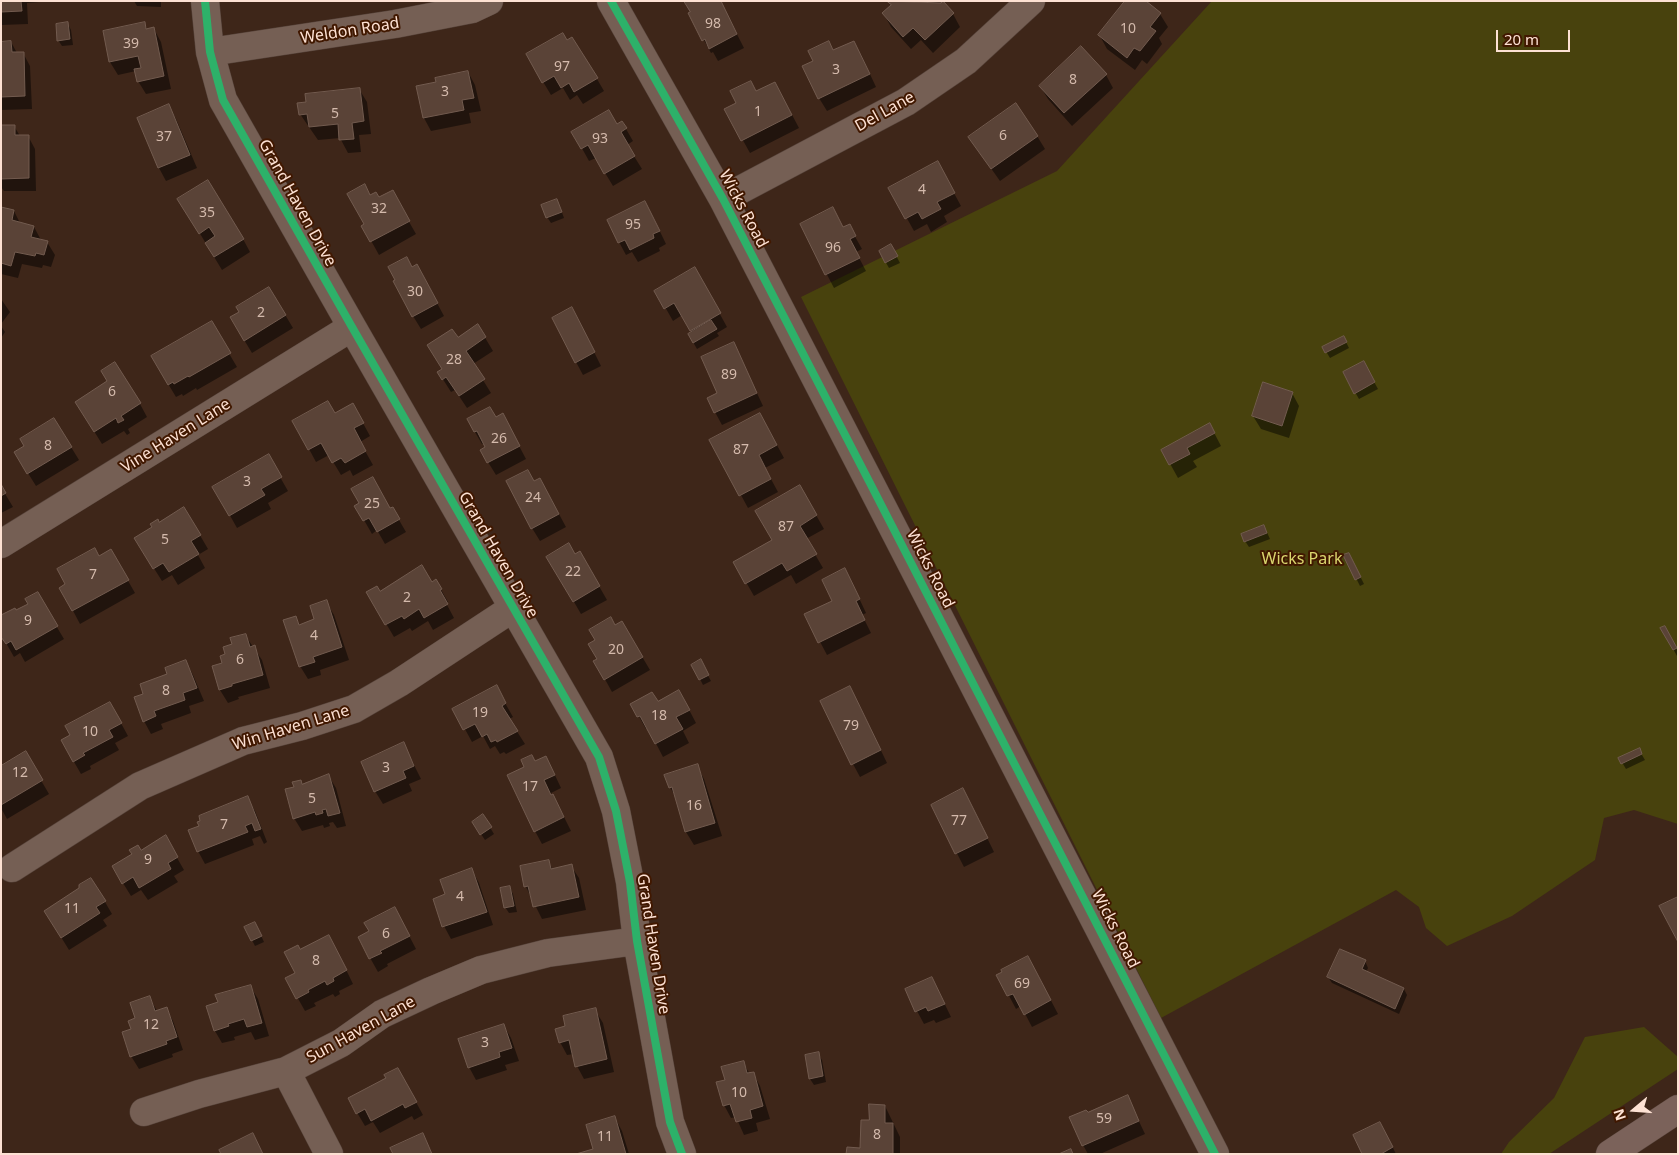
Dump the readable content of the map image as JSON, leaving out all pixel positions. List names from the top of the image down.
{
  "streets": {
    "street": [
      "Weldon Road",
      "Del Lane",
      "Grand Haven Drive",
      "Wicks Road",
      "Vine Haven Lane",
      "Win Haven Lane",
      "Sun Haven Lane"
    ]
  },
  "crossings": [
    ["Weldon Road", "Grand Haven Drive"],
    ["Del Lane", "Wicks Road"],
    ["Grand Haven Drive", "Vine Haven Lane"],
    ["Grand Haven Drive", "Win Haven Lane"],
    ["Grand Haven Drive", "Sun Haven Lane"]
  ],
  "parks": ["Wicks Park"],
  "house_numbers": [
    "98",
    "10",
    "39",
    "97",
    "3",
    "8",
    "3",
    "1",
    "5",
    "6",
    "37",
    "93",
    "4",
    "32",
    "35",
    "95",
    "96",
    "30",
    "2",
    "28",
    "89",
    "6",
    "26",
    "8",
    "87",
    "3",
    "24",
    "25",
    "87",
    "5",
    "22",
    "7",
    "2",
    "9",
    "4",
    "20",
    "6",
    "8",
    "19",
    "18",
    "79",
    "10",
    "3",
    "12",
    "17",
    "5",
    "16",
    "77",
    "7",
    "9",
    "4",
    "11",
    "6",
    "8",
    "69",
    "12",
    "3",
    "10",
    "59",
    "8",
    "11"
  ],
  "scale_bar": "20 m",
  "north": "left"
}
